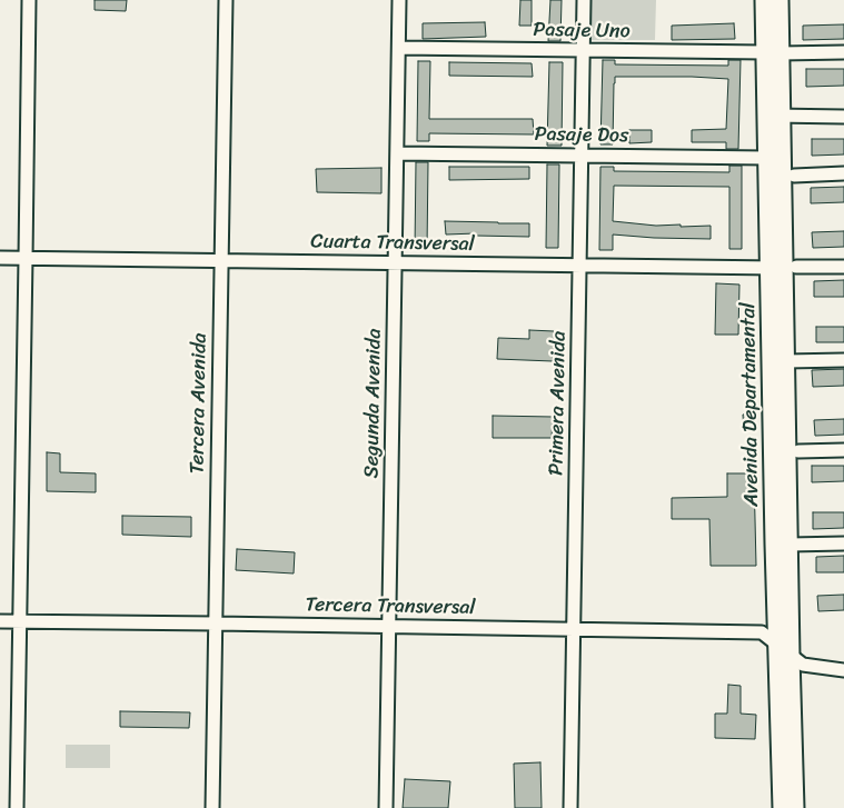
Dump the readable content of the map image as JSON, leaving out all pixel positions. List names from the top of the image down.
{
  "streets": {
    "main road": ["Avenida Departamental"],
    "street": [
      "Pasaje Uno",
      "Pasaje Dos",
      "Cuarta Transversal",
      "Tercera Avenida",
      "Segunda Avenida",
      "Primera Avenida",
      "Tercera Transversal"
    ]
  },
  "crossings": [
    ["Pasaje Uno", "Segunda Avenida"],
    ["Pasaje Uno", "Primera Avenida"],
    ["Pasaje Uno", "Avenida Departamental"],
    ["Pasaje Dos", "Segunda Avenida"],
    ["Pasaje Dos", "Primera Avenida"],
    ["Pasaje Dos", "Avenida Departamental"],
    ["Cuarta Transversal", "Tercera Avenida"],
    ["Cuarta Transversal", "Segunda Avenida"],
    ["Cuarta Transversal", "Primera Avenida"],
    ["Cuarta Transversal", "Avenida Departamental"],
    ["Tercera Avenida", "Tercera Transversal"],
    ["Segunda Avenida", "Tercera Transversal"],
    ["Primera Avenida", "Tercera Transversal"],
    ["Avenida Departamental", "Tercera Transversal"]
  ]
}
